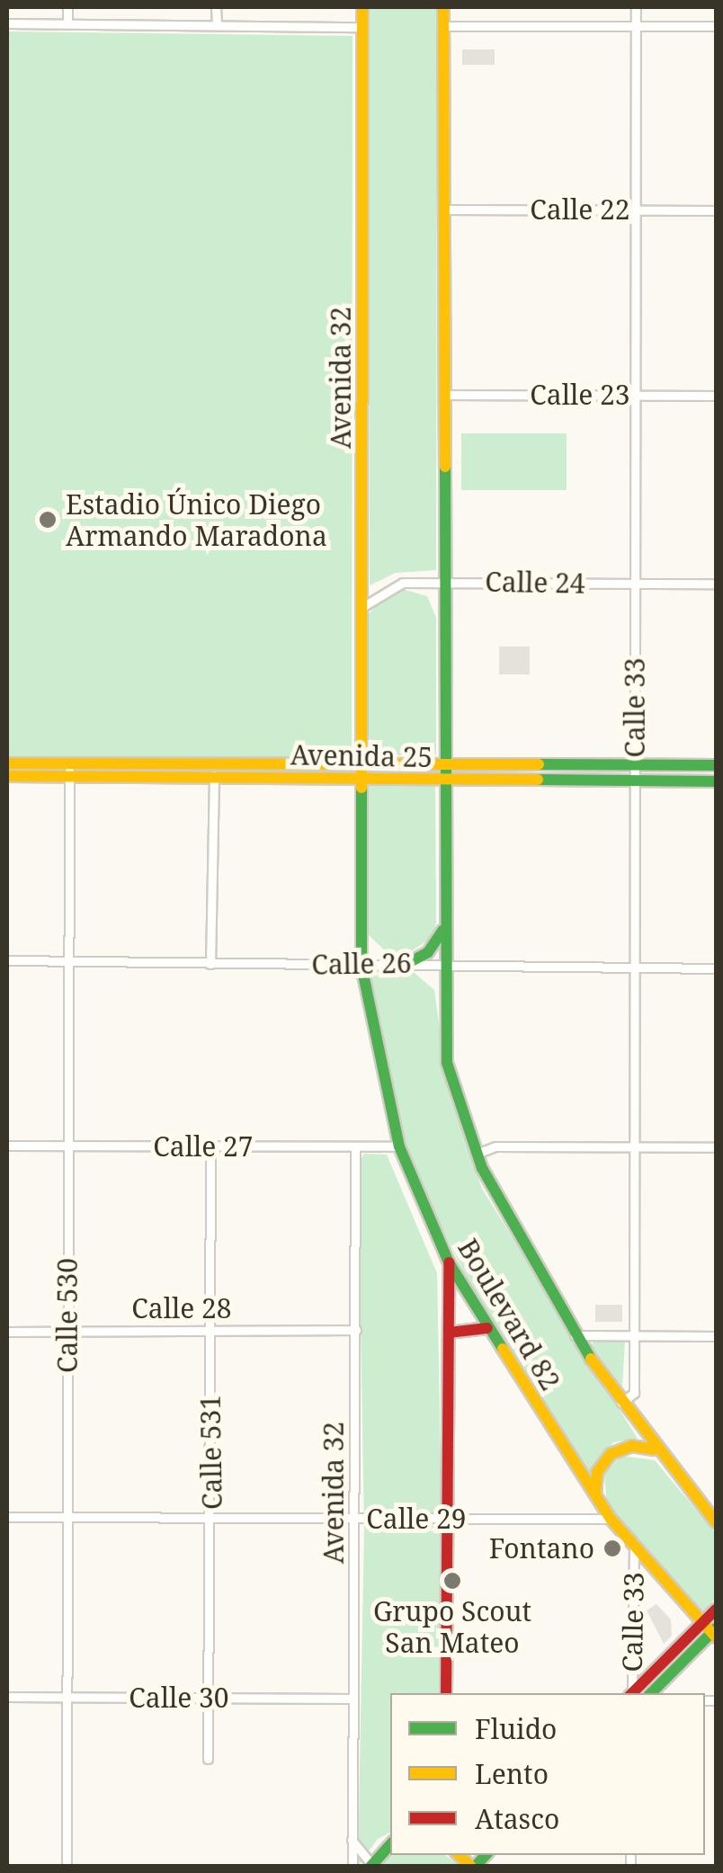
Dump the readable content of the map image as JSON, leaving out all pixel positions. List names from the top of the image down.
{
  "streets": {
    "main road": ["Avenida 32", "Avenida 25", "Boulevard 82"],
    "street": [
      "Calle 22",
      "Calle 23",
      "Calle 24",
      "Calle 33",
      "Calle 26",
      "Calle 27",
      "Calle 28",
      "Calle 530",
      "Calle 531",
      "Calle 29",
      "Calle 30"
    ]
  },
  "crossings": [
    ["Calle 22", "Calle 33"],
    ["Avenida 32", "Calle 24"],
    ["Avenida 32", "Avenida 25"],
    ["Avenida 32", "Calle 26"],
    ["Avenida 32", "Calle 27"],
    ["Avenida 32", "Calle 28"],
    ["Avenida 32", "Boulevard 82"],
    ["Avenida 32", "Calle 29"],
    ["Avenida 32", "Calle 30"],
    ["Calle 23", "Calle 33"],
    ["Calle 24", "Calle 33"],
    ["Calle 33", "Avenida 25"],
    ["Calle 33", "Calle 26"],
    ["Calle 33", "Boulevard 82"],
    ["Avenida 25", "Calle 530"],
    ["Calle 26", "Boulevard 82"],
    ["Calle 26", "Calle 530"],
    ["Calle 27", "Boulevard 82"],
    ["Calle 27", "Calle 530"],
    ["Calle 27", "Calle 531"],
    ["Calle 28", "Calle 530"],
    ["Calle 28", "Calle 531"],
    ["Boulevard 82", "Calle 29"],
    ["Calle 530", "Calle 29"],
    ["Calle 530", "Calle 30"],
    ["Calle 531", "Calle 29"],
    ["Calle 531", "Calle 30"]
  ],
  "places": ["Estadio Único Diego Armando Maradona", "Fontano", "Grupo Scout San Mateo"],
  "legend": ["Fluido", "Lento", "Atasco"]
}
